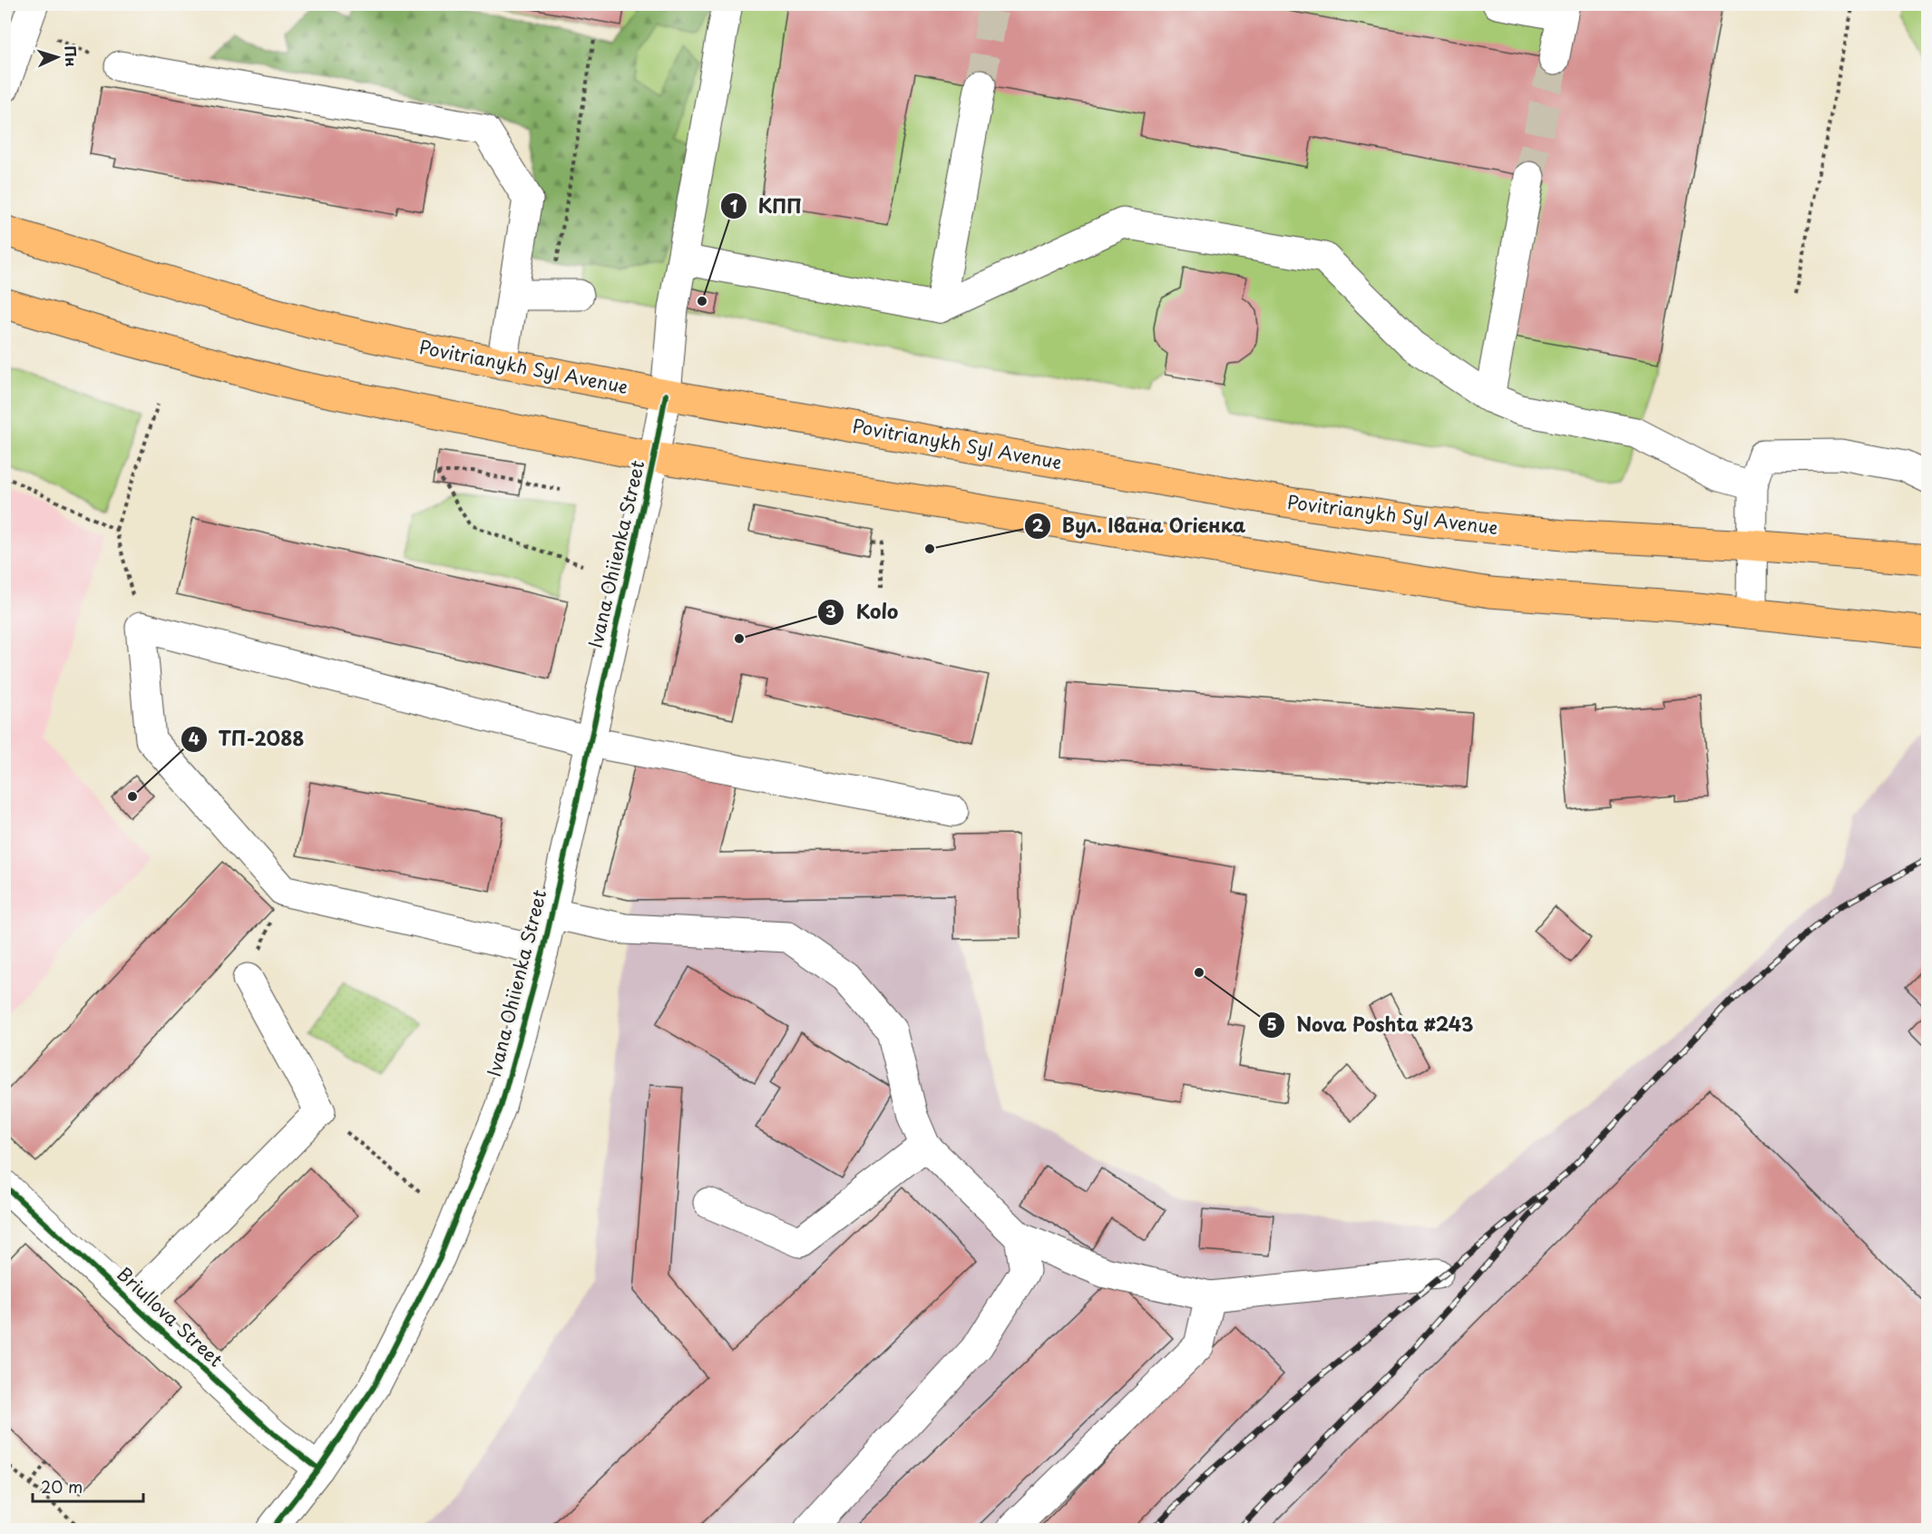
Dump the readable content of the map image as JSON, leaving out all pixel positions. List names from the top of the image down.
{
  "streets": {
    "main road": ["Povitrianykh Syl Avenue"],
    "street": ["Ivana Ohiienka Street", "Briullova Street"]
  },
  "crossings": [
    ["Povitrianykh Syl Avenue", "Ivana Ohiienka Street"],
    ["Ivana Ohiienka Street", "Briullova Street"]
  ],
  "places": [
    "КПП",
    "Вул. Івана Огієнка",
    "Kolo",
    "ТП-2088",
    "Nova Poshta #243"
  ],
  "scale_bar": "20 m",
  "north": "right"
}
